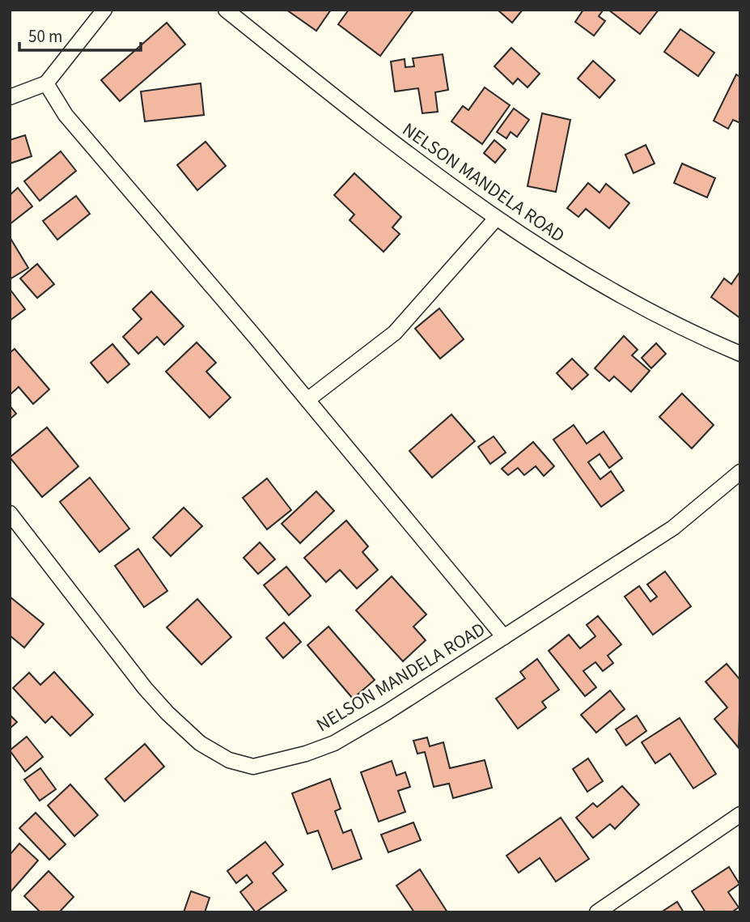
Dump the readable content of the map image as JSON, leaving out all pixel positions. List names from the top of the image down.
{
  "streets": {
    "street": ["NELSON MANDELA ROAD"]
  },
  "scale_bar": "50 m"
}
